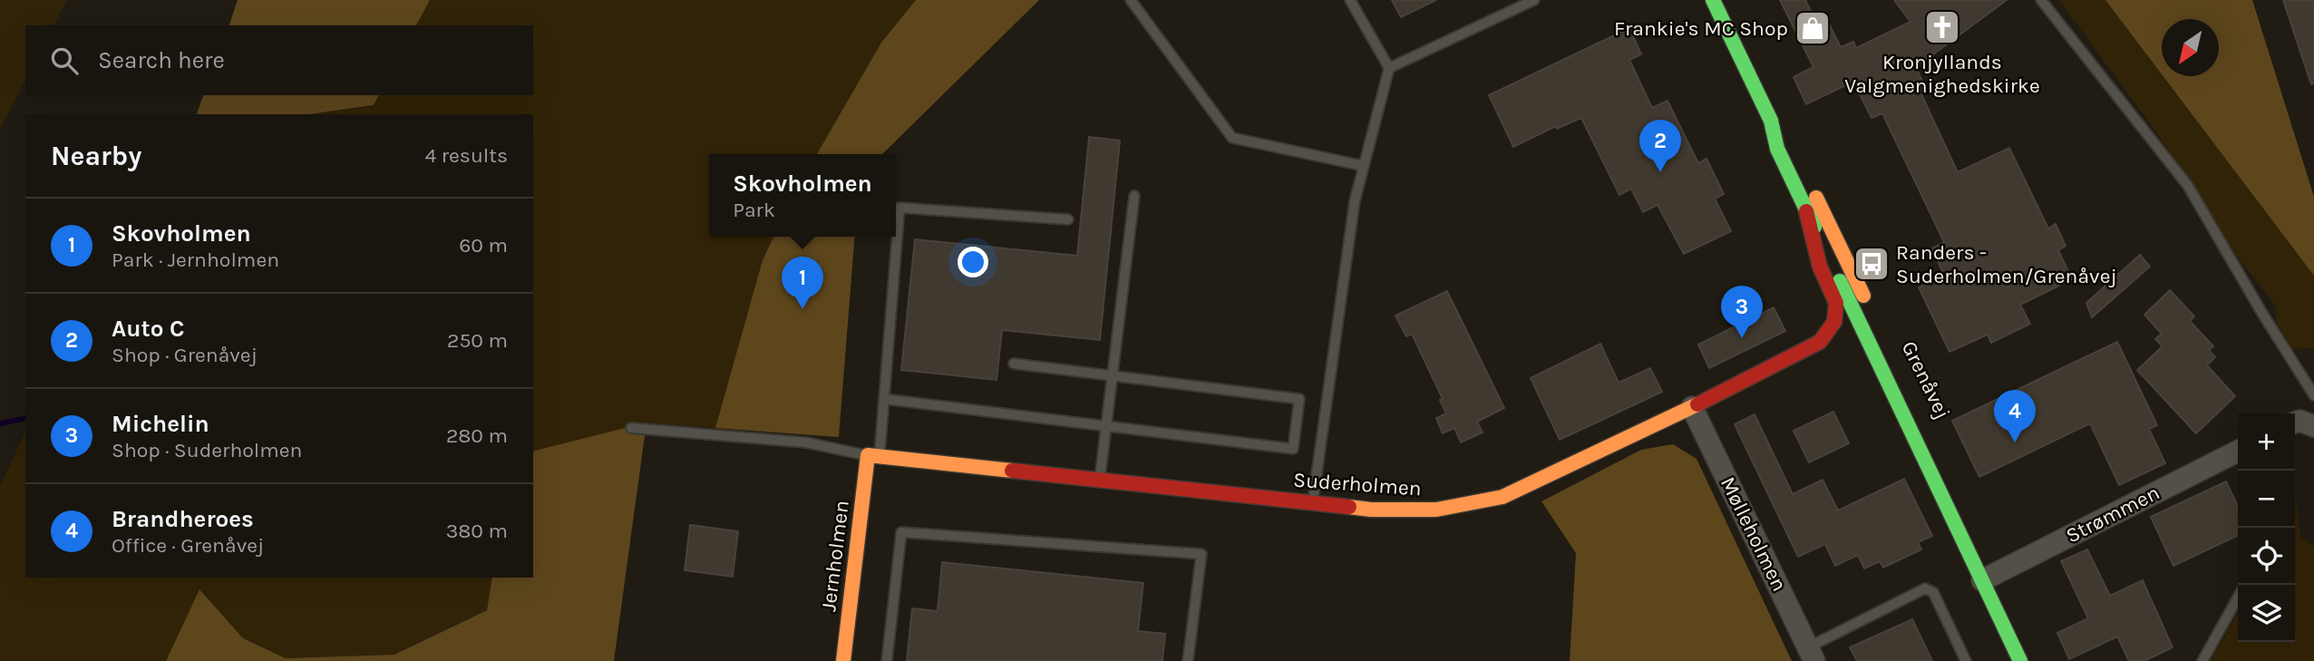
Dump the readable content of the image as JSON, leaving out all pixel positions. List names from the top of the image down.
{
  "streets": {
    "street": [
      "Grenåvej",
      "Suderholmen",
      "Strømmen",
      "Mølleholmen",
      "Jernholmen"
    ]
  },
  "crossings": [
    ["Grenåvej", "Suderholmen"],
    ["Grenåvej", "Strømmen"],
    ["Suderholmen", "Mølleholmen"],
    ["Suderholmen", "Jernholmen"]
  ],
  "places": {
    "church": ["Kronjyllands Valgmenighedskirke"],
    "shop": ["Frankie's MC Shop"],
    "bus stop": ["Randers - Suderholmen/Grenåvej"]
  },
  "north": "bottom left",
  "page": {
    "search": "Search here",
    "heading": ["Nearby", "4 results"],
    "pins": [
      "2",
      "1",
      "3",
      "4"
    ],
    "popup": ["Skovholmen", "Park"],
    "list": [
      {
        "mark": "1",
        "name": "Skovholmen",
        "note": "Park · Jernholmen",
        "value": "60 m"
      },
      {
        "mark": "2",
        "name": "Auto C",
        "note": "Shop · Grenåvej",
        "value": "250 m"
      },
      {
        "mark": "3",
        "name": "Michelin",
        "note": "Shop · Suderholmen",
        "value": "280 m"
      },
      {
        "mark": "4",
        "name": "Brandheroes",
        "note": "Office · Grenåvej",
        "value": "380 m"
      }
    ],
    "map_buttons": ["+", "−"]
  }
}
